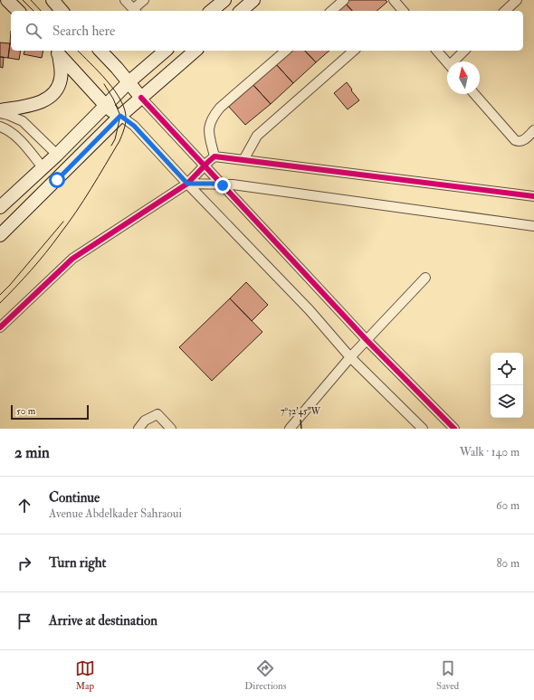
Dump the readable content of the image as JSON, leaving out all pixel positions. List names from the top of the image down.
{
  "scale_bar": "50 m",
  "north": "top",
  "page": {
    "search": "Search here",
    "scale": "50 m",
    "heading": ["2 min", "Walk · 140 m"],
    "list": [
      ["Continue", "Avenue Abdelkader Sahraoui", "60 m"],
      ["Turn right", "80 m"],
      "Arrive at destination"
    ],
    "nav": ["Map", "Directions", "Saved"]
  },
  "coordinates": ["7°32'45\"W"]
}
